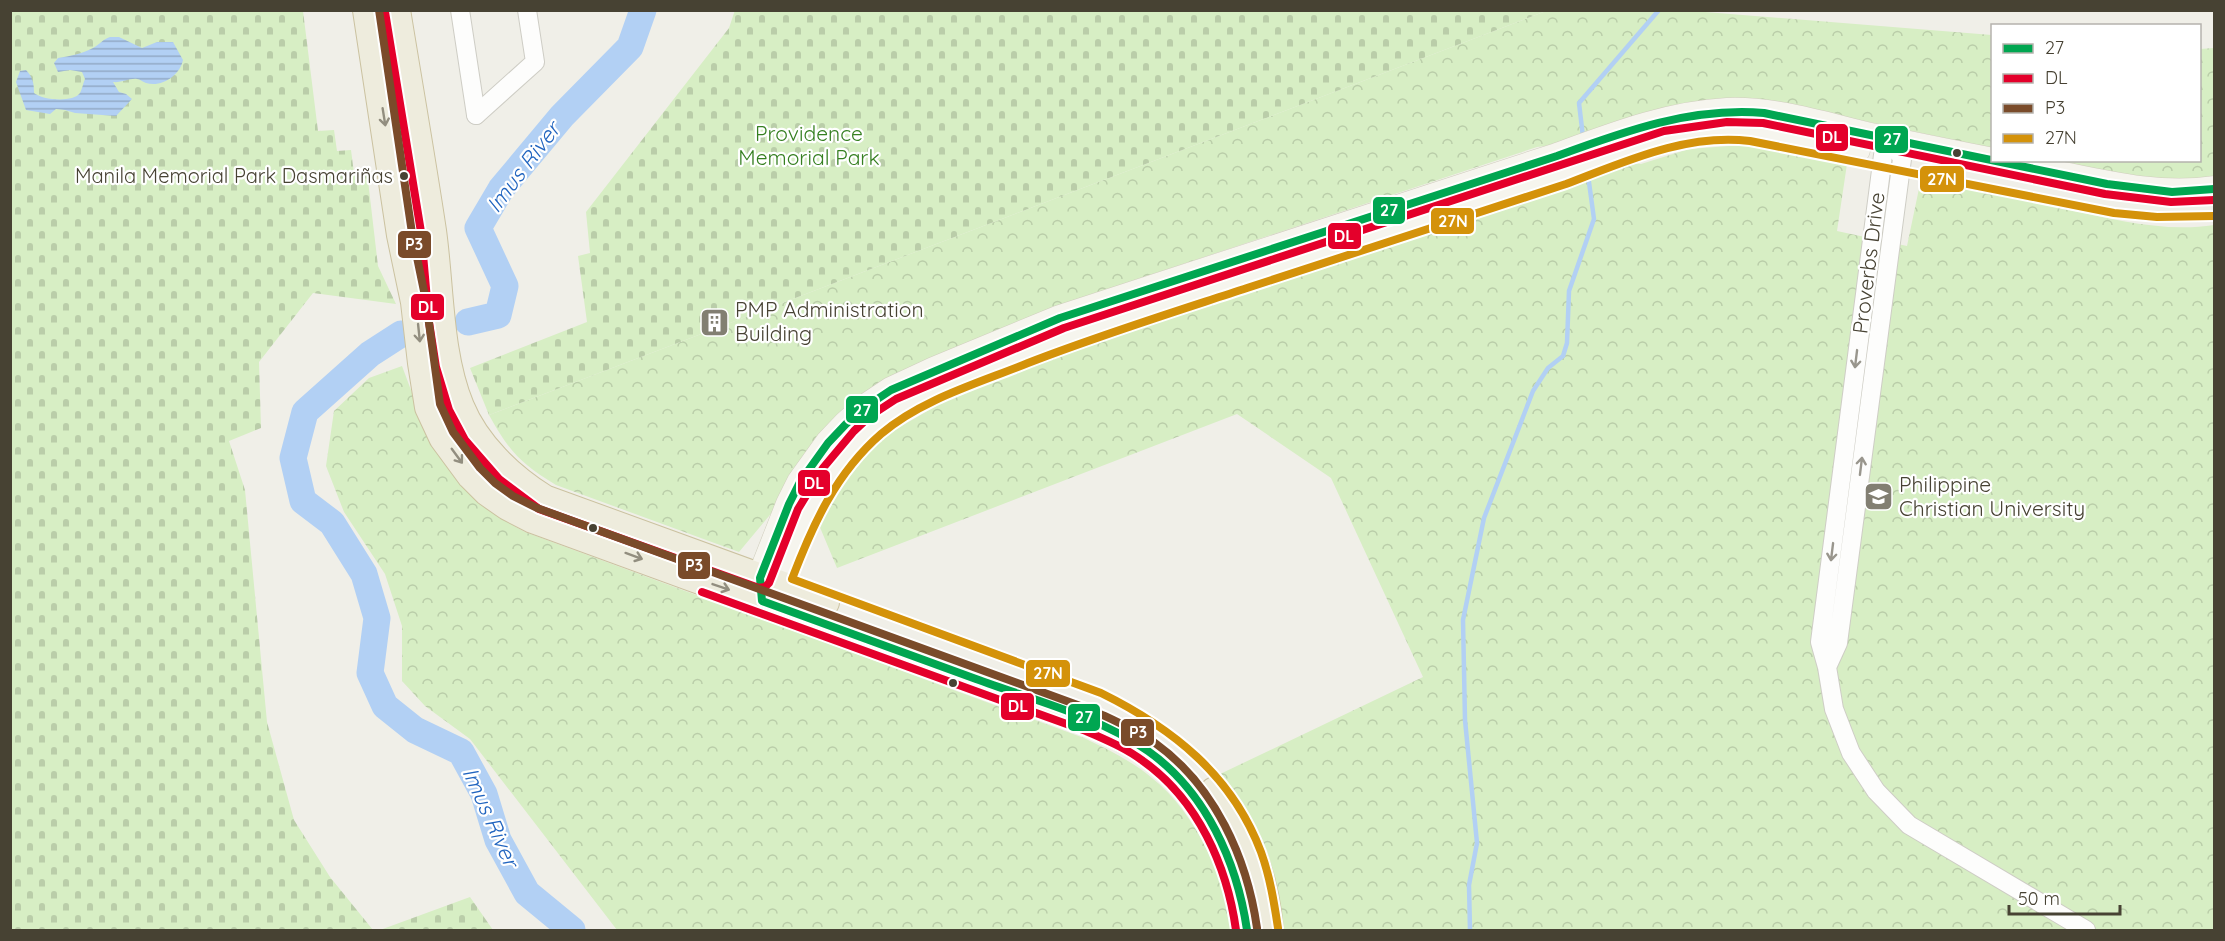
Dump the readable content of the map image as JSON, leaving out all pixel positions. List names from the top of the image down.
{
  "streets": {
    "street": ["Proverbs Drive"]
  },
  "water": ["Imus River"],
  "parks": ["Providence Memorial Park"],
  "places": {
    "other": ["Manila Memorial Park Dasmariñas"],
    "building": ["PMP Administration Building"],
    "school or university": ["Philippine Christian University"]
  },
  "lines": [
    "transit line P3",
    "transit line DL",
    "transit line 27",
    "transit line 27N"
  ],
  "legend": [
    "27",
    "DL",
    "P3",
    "27N"
  ],
  "scale_bar": "50 m"
}
